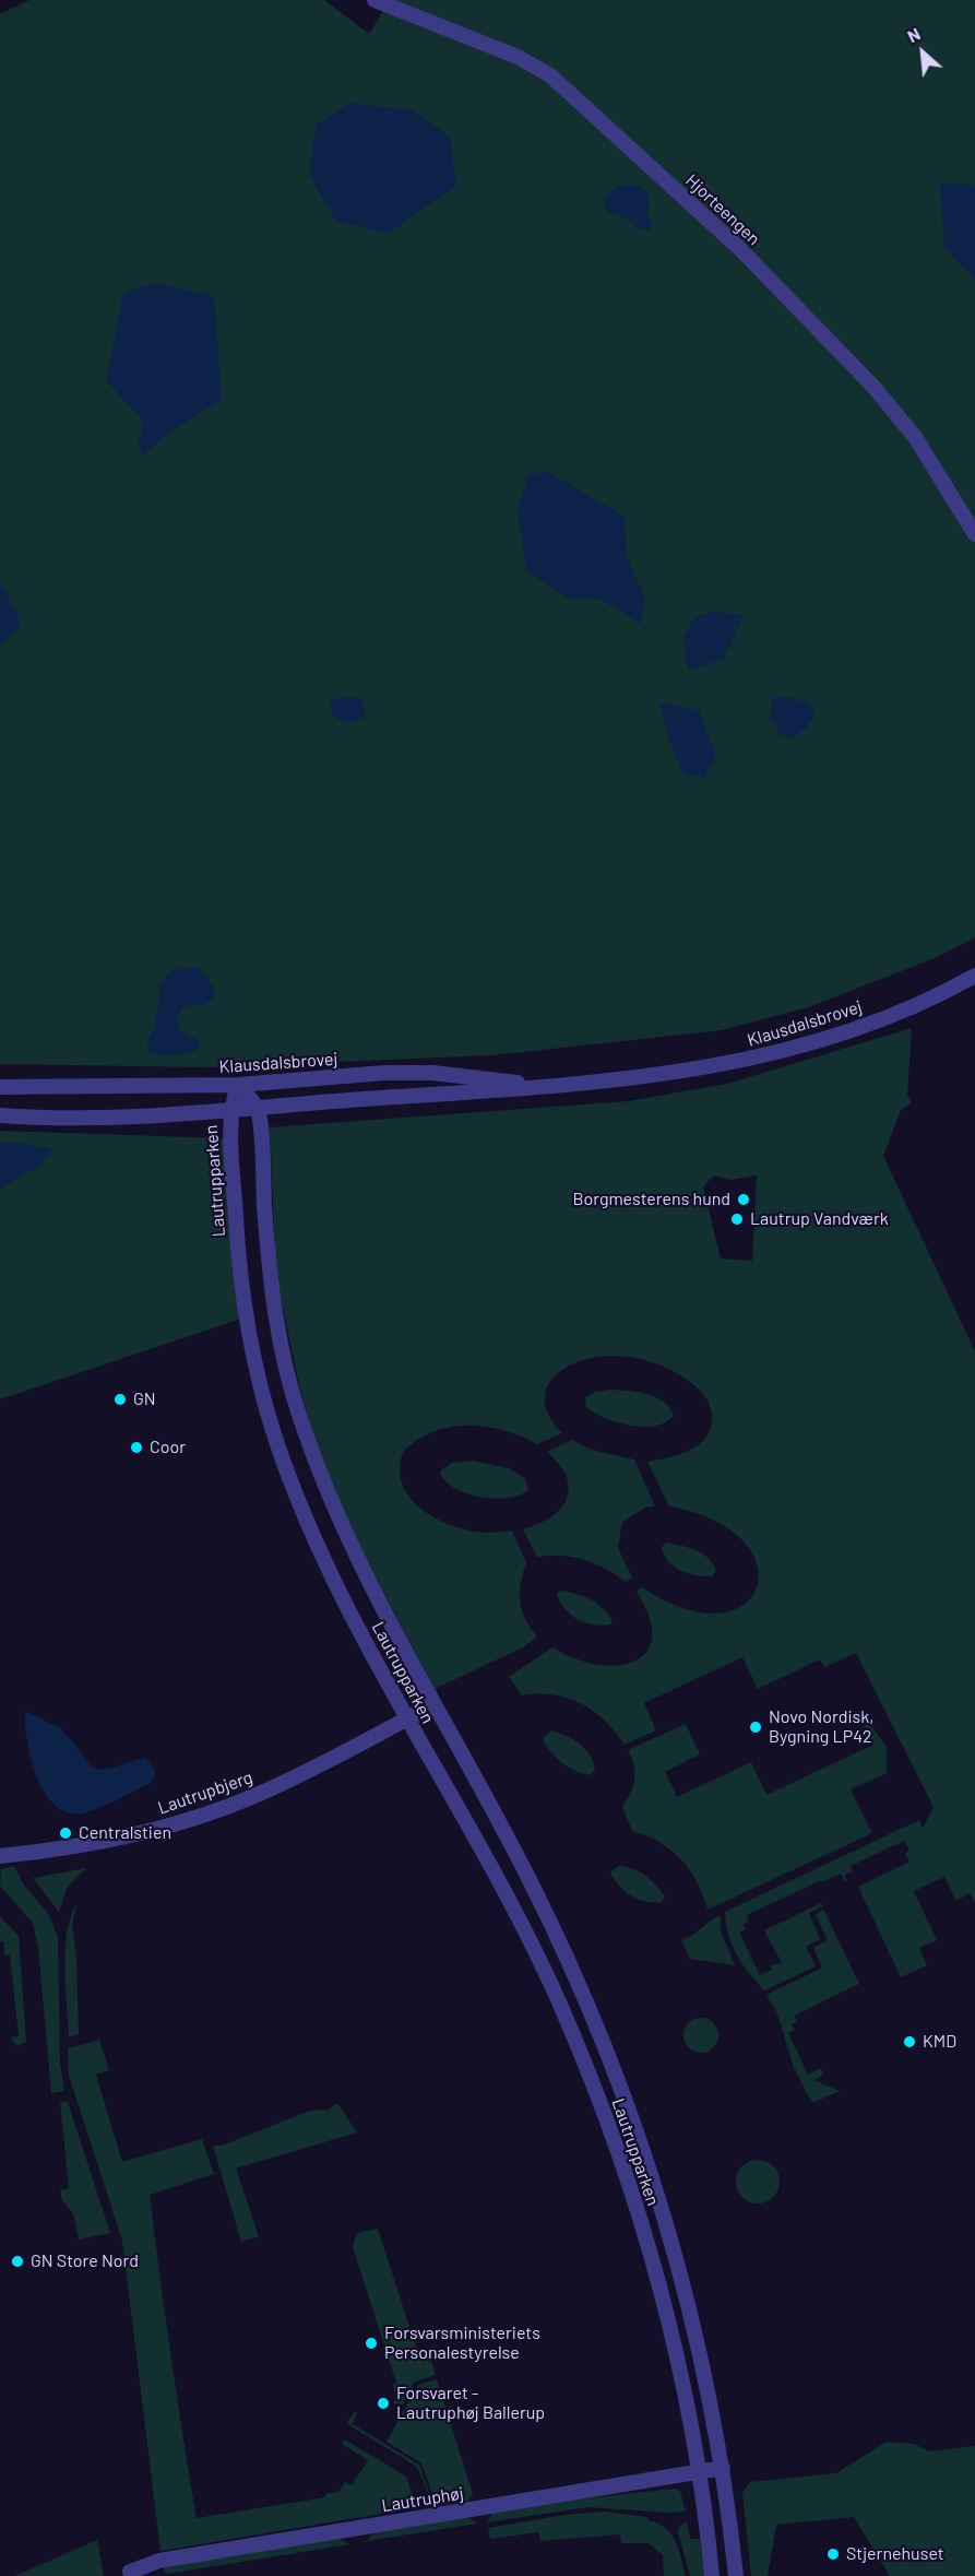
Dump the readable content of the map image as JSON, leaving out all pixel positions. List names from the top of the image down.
{
  "streets": {
    "street": [
      "Hjorteengen",
      "Klausdalsbrovej",
      "Lautrupparken",
      "Lautrupbjerg",
      "Lautruphøj"
    ]
  },
  "crossings": [
    ["Klausdalsbrovej", "Lautrupparken"],
    ["Lautrupparken", "Lautrupbjerg"],
    ["Lautrupparken", "Lautruphøj"]
  ],
  "places": [
    "Borgmesterens hund",
    "Lautrup Vandværk",
    "GN",
    "Coor",
    "Novo Nordisk, Bygning LP42",
    "Centralstien",
    "KMD",
    "GN Store Nord",
    "Forsvarsministeriets Personalestyrelse",
    "Forsvaret - Lautruphøj Ballerup",
    "Stjernehuset"
  ],
  "north": "top left"
}
